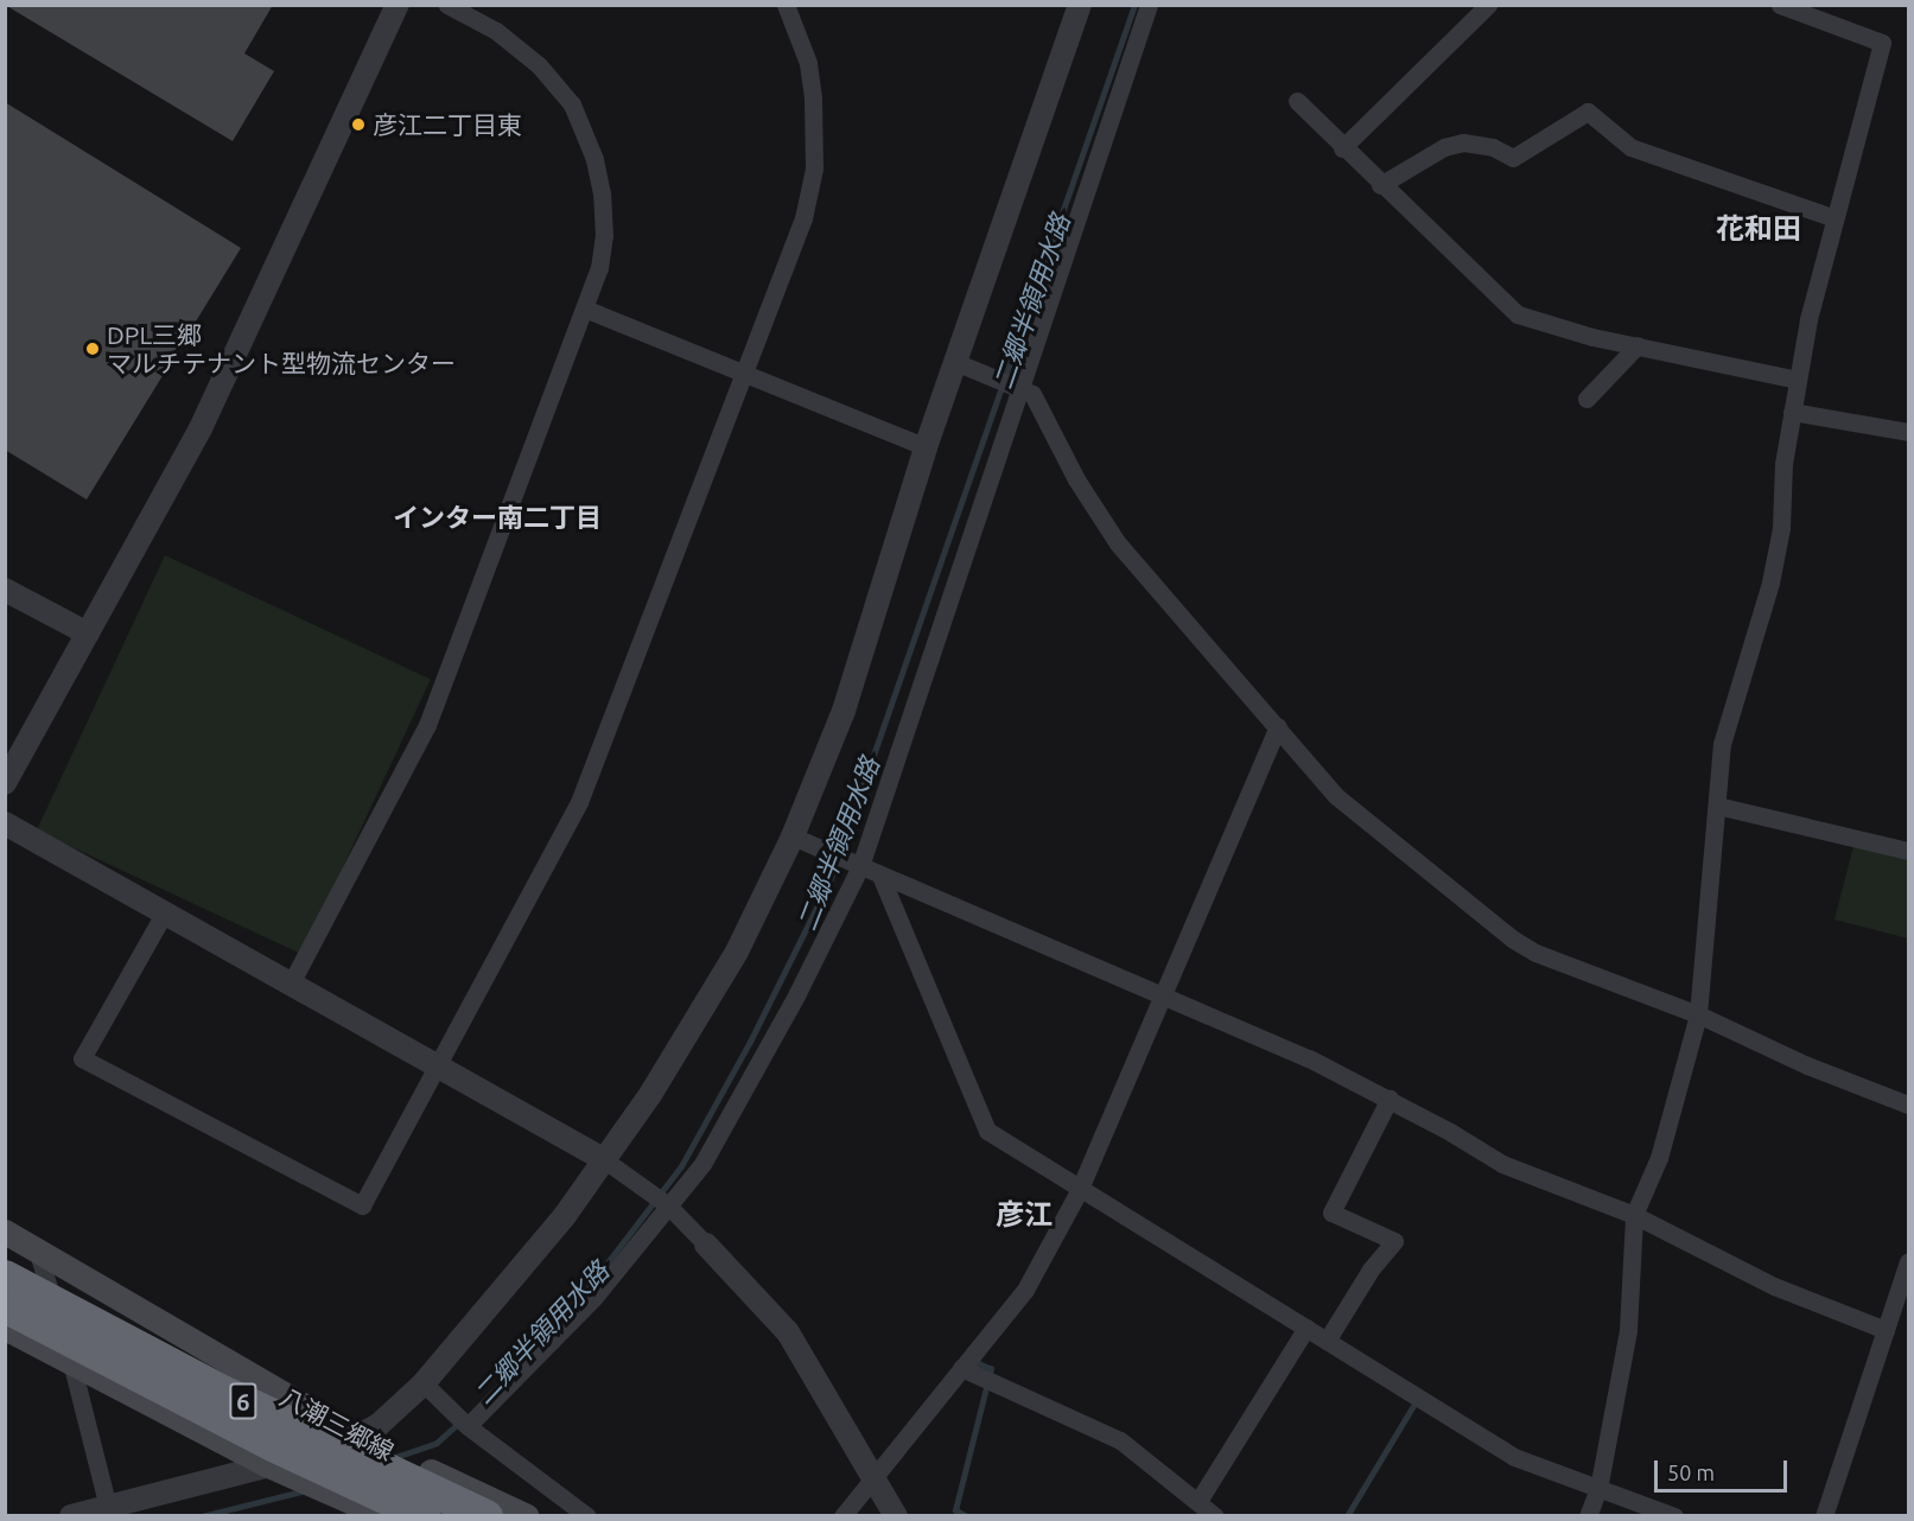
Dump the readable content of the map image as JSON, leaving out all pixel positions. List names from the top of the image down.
{
  "streets": {
    "highway": ["6"],
    "main road": ["八潮三郷線"]
  },
  "districts": ["花和田", "インター南二丁目", "彦江"],
  "water": ["二郷半領用水路"],
  "places": ["彦江二丁目東", "DPL三郷 マルチテナント型物流センター"],
  "scale_bar": "50 m"
}
